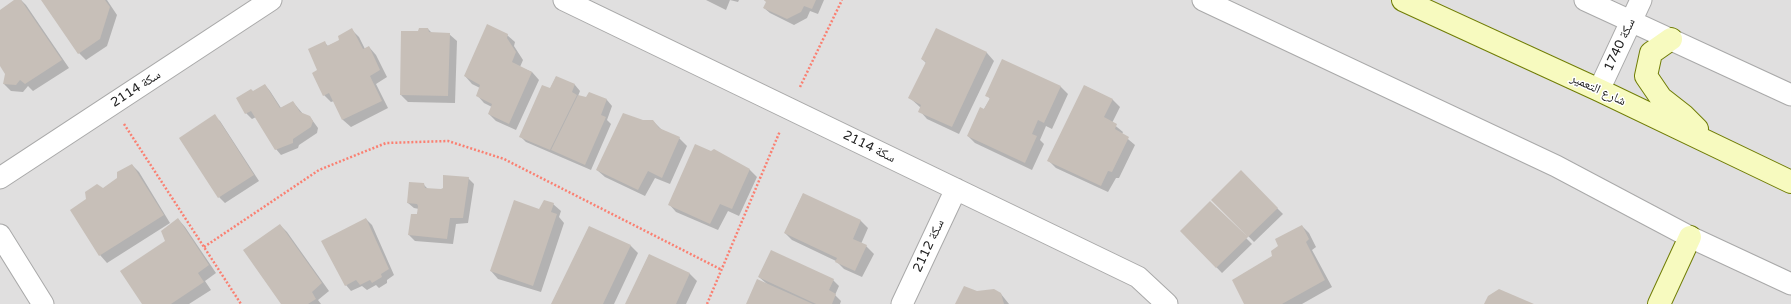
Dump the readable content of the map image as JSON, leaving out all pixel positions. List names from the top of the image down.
{
  "streets": {
    "main road": ["شارع التعمير"],
    "street": ["سكة 1740", "سكة 2114", "سكة 2112"]
  },
  "crossings": [
    ["سكة 1740", "شارع التعمير"],
    ["سكة 2114", "سكة 2112"]
  ]
}
